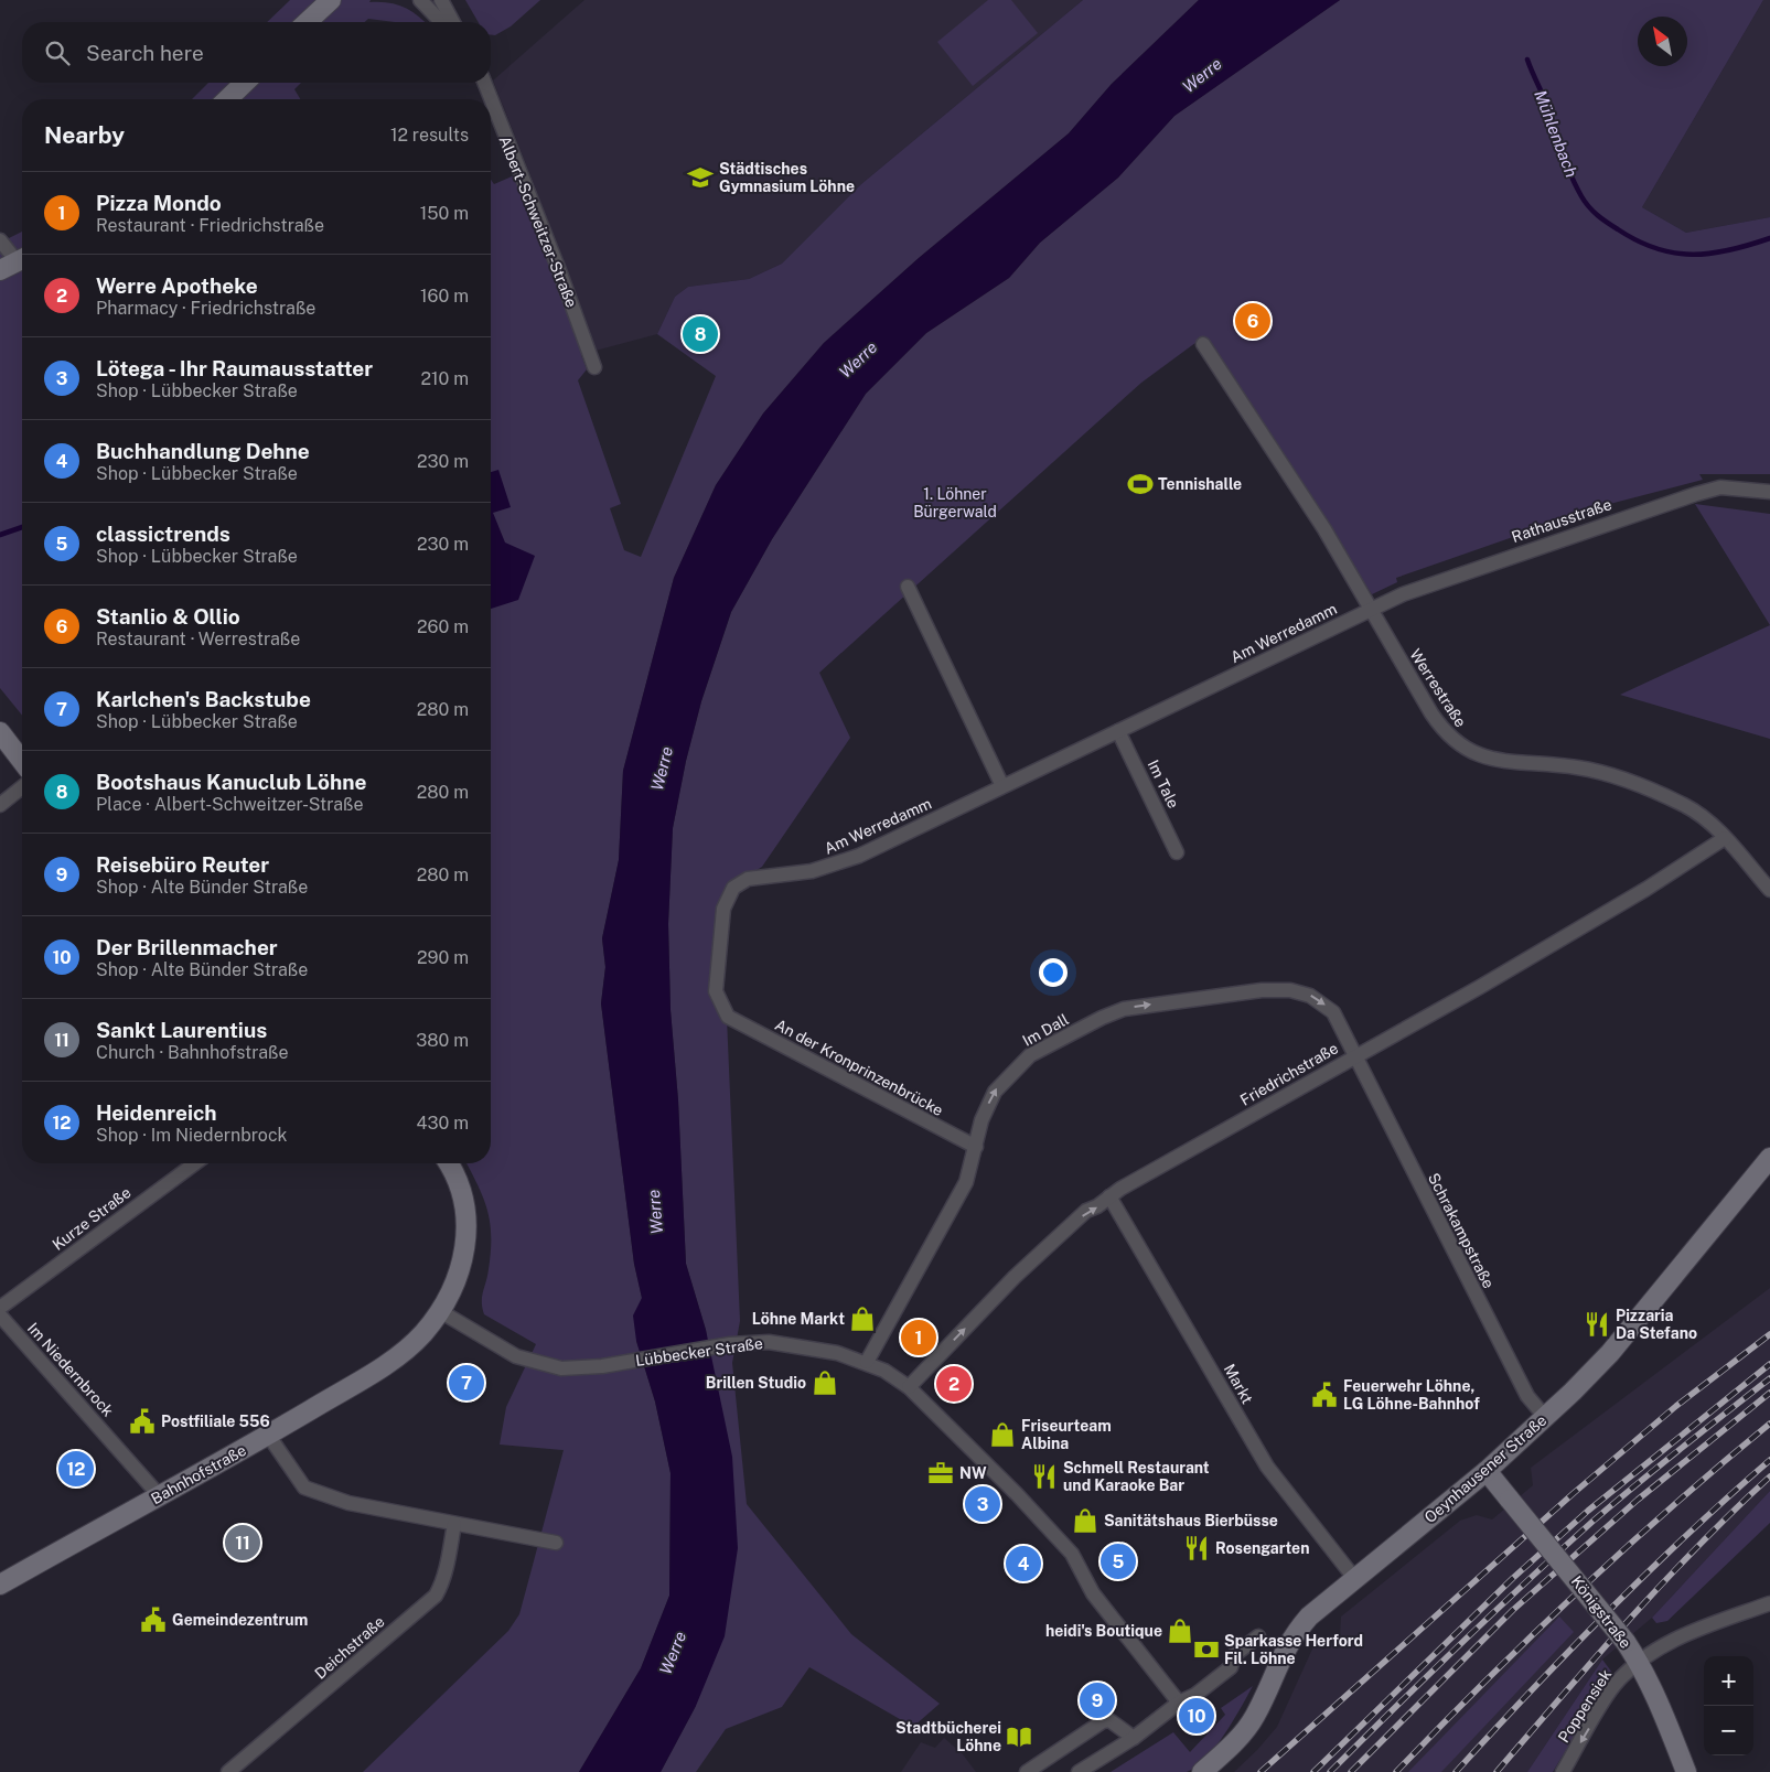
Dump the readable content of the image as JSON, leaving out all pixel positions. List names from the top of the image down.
{
  "streets": {
    "main road": ["Oeynhausener Straße", "Bahnhofstraße", "Königstraße"],
    "street": [
      "Albert-Schweitzer-Straße",
      "Rathausstraße",
      "Am Werredamm",
      "Werrestraße",
      "Im Tale",
      "Im Dall",
      "An der Kronprinzenbrücke",
      "Friedrichstraße",
      "Kurze Straße",
      "Schrakampstraße",
      "Lübbecker Straße",
      "Im Niedernbrock",
      "Markt",
      "Deichstraße",
      "Poppensiek"
    ]
  },
  "crossings": [
    ["Rathausstraße", "Am Werredamm"],
    ["Rathausstraße", "Werrestraße"],
    ["Am Werredamm", "Werrestraße"],
    ["Am Werredamm", "Im Tale"],
    ["Am Werredamm", "An der Kronprinzenbrücke"],
    ["Werrestraße", "Friedrichstraße"],
    ["Im Dall", "An der Kronprinzenbrücke"],
    ["Im Dall", "Friedrichstraße"],
    ["Im Dall", "Schrakampstraße"],
    ["Im Dall", "Lübbecker Straße"],
    ["Friedrichstraße", "Schrakampstraße"],
    ["Friedrichstraße", "Lübbecker Straße"],
    ["Friedrichstraße", "Markt"],
    ["Schrakampstraße", "Oeynhausener Straße"],
    ["Lübbecker Straße", "Bahnhofstraße"],
    ["Im Niedernbrock", "Bahnhofstraße"],
    ["Markt", "Oeynhausener Straße"],
    ["Oeynhausener Straße", "Königstraße"],
    ["Königstraße", "Poppensiek"]
  ],
  "one_way": ["Im Dall", "Poppensiek"],
  "water": ["Werre", "Mühlenbach"],
  "parks": ["1. Löhner Bürgerwald"],
  "places": {
    "school or university": ["Städtisches Gymnasium Löhne"],
    "sports": ["Tennishalle"],
    "shop": [
      "Löhne Markt",
      "Brillen Studio",
      "Friseurteam Albina",
      "Sanitätshaus Bierbüsse",
      "heidi's Boutique"
    ],
    "restaurant": ["Pizzaria Da Stefano", "Schmell Restaurant und Karaoke Bar", "Rosengarten"],
    "public building": ["Feuerwehr Löhne, LG Löhne-Bahnhof", "Postfiliale 556", "Gemeindezentrum"],
    "office": ["NW"],
    "bank": ["Sparkasse Herford Fil. Löhne"],
    "library": ["Stadtbücherei Löhne"]
  },
  "north": "top left",
  "page": {
    "search": "Search here",
    "heading": ["Nearby", "12 results"],
    "list": [
      {
        "mark": "1",
        "name": "Pizza Mondo",
        "note": "Restaurant · Friedrichstraße",
        "value": "150 m"
      },
      {
        "mark": "2",
        "name": "Werre Apotheke",
        "note": "Pharmacy · Friedrichstraße",
        "value": "160 m"
      },
      {
        "mark": "3",
        "name": "Lötega - Ihr Raumausstatter",
        "note": "Shop · Lübbecker Straße",
        "value": "210 m"
      },
      {
        "mark": "4",
        "name": "Buchhandlung Dehne",
        "note": "Shop · Lübbecker Straße",
        "value": "230 m"
      },
      {
        "mark": "5",
        "name": "classictrends",
        "note": "Shop · Lübbecker Straße",
        "value": "230 m"
      },
      {
        "mark": "6",
        "name": "Stanlio & Ollio",
        "note": "Restaurant · Werrestraße",
        "value": "260 m"
      },
      {
        "mark": "7",
        "name": "Karlchen's Backstube",
        "note": "Shop · Lübbecker Straße",
        "value": "280 m"
      },
      {
        "mark": "8",
        "name": "Bootshaus Kanuclub Löhne",
        "note": "Place · Albert-Schweitzer-Straße",
        "value": "280 m"
      },
      {
        "mark": "9",
        "name": "Reisebüro Reuter",
        "note": "Shop · Alte Bünder Straße",
        "value": "280 m"
      },
      {
        "mark": "10",
        "name": "Der Brillenmacher",
        "note": "Shop · Alte Bünder Straße",
        "value": "290 m"
      },
      {
        "mark": "11",
        "name": "Sankt Laurentius",
        "note": "Church · Bahnhofstraße",
        "value": "380 m"
      },
      {
        "mark": "12",
        "name": "Heidenreich",
        "note": "Shop · Im Niedernbrock",
        "value": "430 m"
      }
    ],
    "pins": [
      "6",
      "8",
      "1",
      "7",
      "2",
      "12",
      "3",
      "11",
      "5",
      "4",
      "9",
      "10"
    ],
    "map_buttons": ["+", "−"]
  }
}
